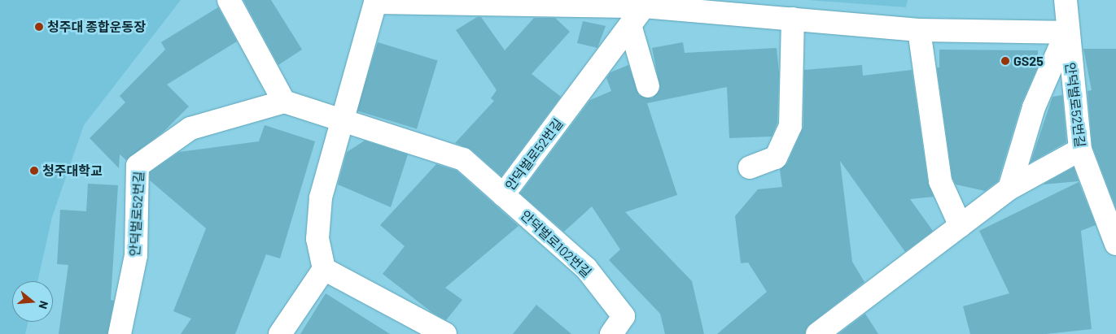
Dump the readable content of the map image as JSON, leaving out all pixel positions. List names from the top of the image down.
{
  "streets": {
    "street": ["안덕벌로52번길", "안덕벌로102번길"]
  },
  "crossings": [
    ["안덕벌로52번길", "안덕벌로102번길"]
  ],
  "places": ["청주대 종합운동장", "GS25", "청주대학교"],
  "north": "right"
}
